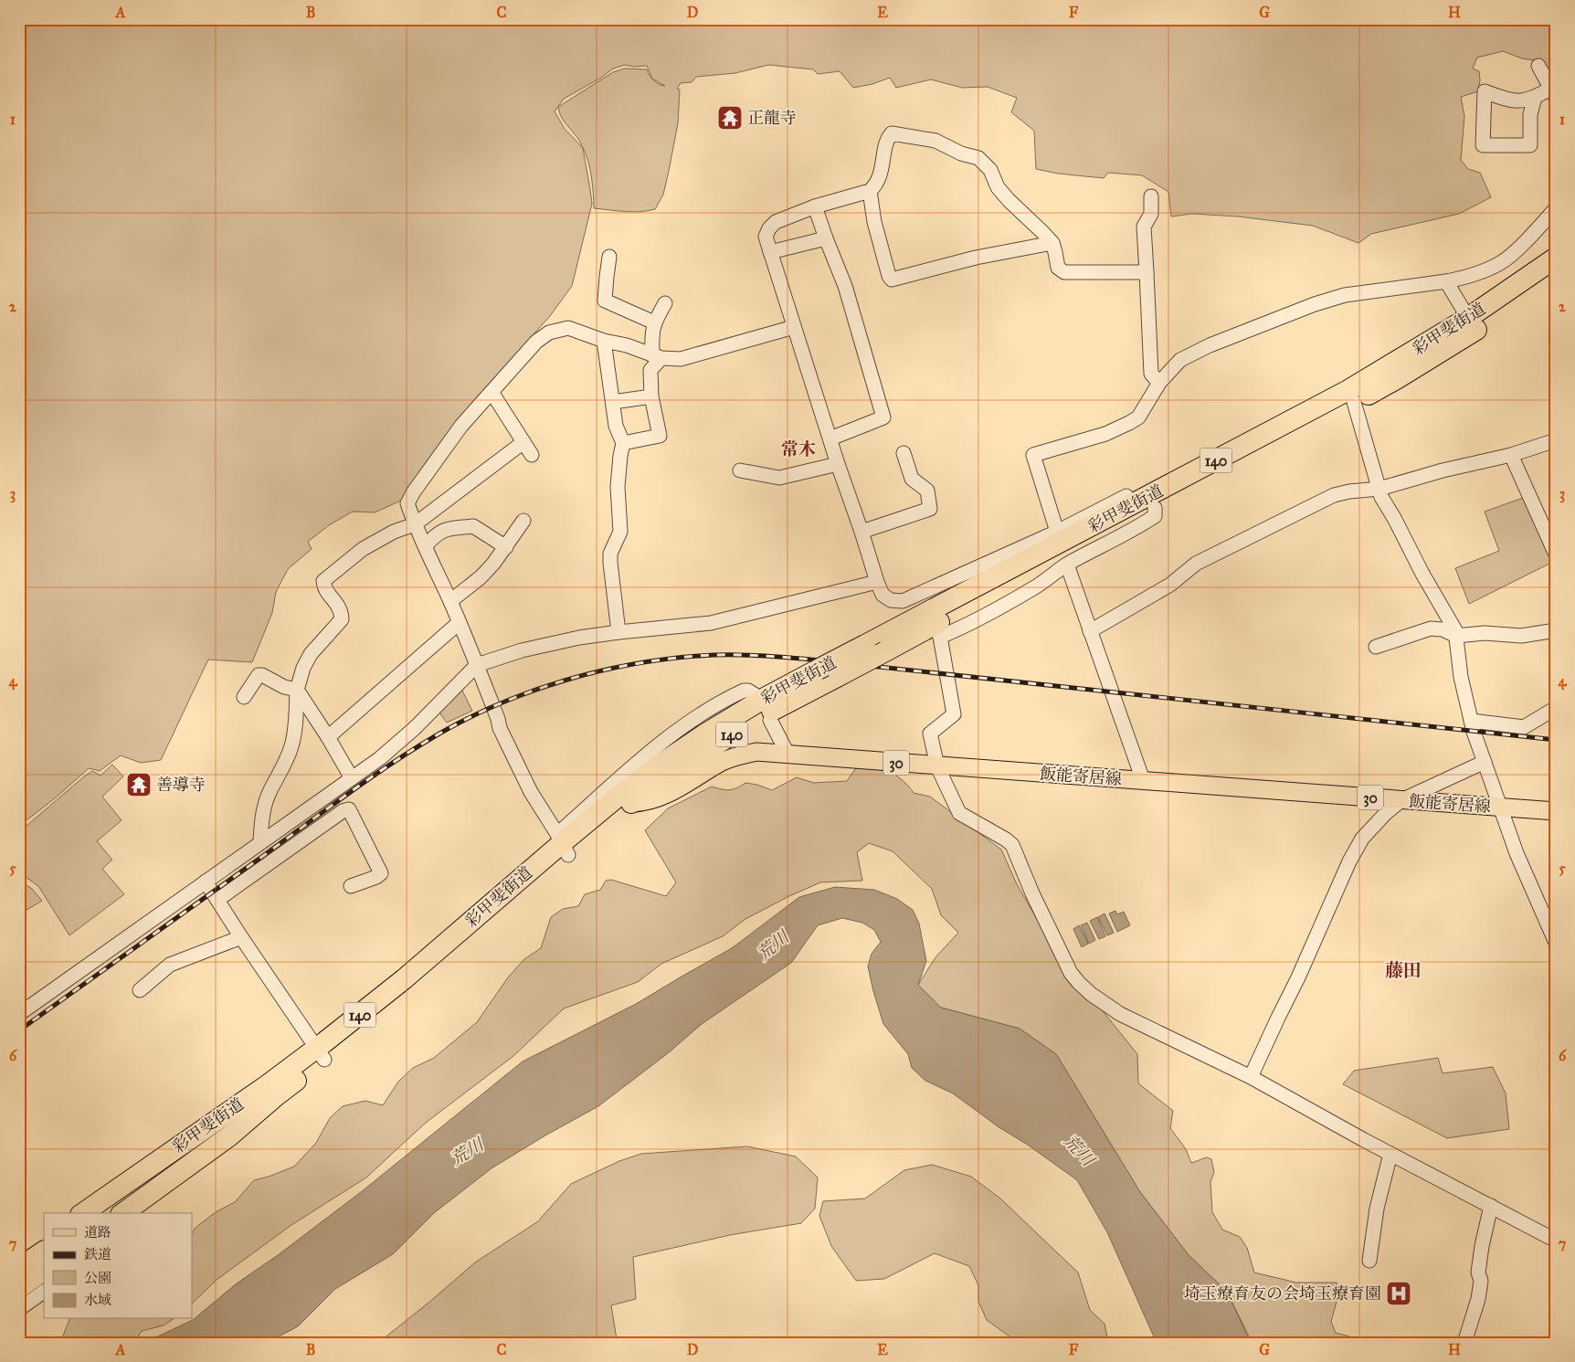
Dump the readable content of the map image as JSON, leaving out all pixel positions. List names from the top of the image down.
{
  "streets": {
    "highway": ["彩甲斐街道", "140"],
    "main road": ["30", "飯能寄居線"]
  },
  "crossings": [
    ["彩甲斐街道", "140"],
    ["彩甲斐街道", "飯能寄居線"]
  ],
  "districts": ["常木", "藤田"],
  "water": ["荒川"],
  "places": {
    "temple": ["正龍寺", "善導寺"],
    "hospital": ["埼玉療育友の会埼玉療育園"]
  },
  "legend": [
    "道路",
    "鉄道",
    "公園",
    "水域"
  ],
  "grid": {
    "columns": [
      "A",
      "B",
      "C",
      "D",
      "E",
      "F",
      "G",
      "H"
    ],
    "rows": [
      "1",
      "2",
      "3",
      "4",
      "5",
      "6",
      "7"
    ]
  }
}
